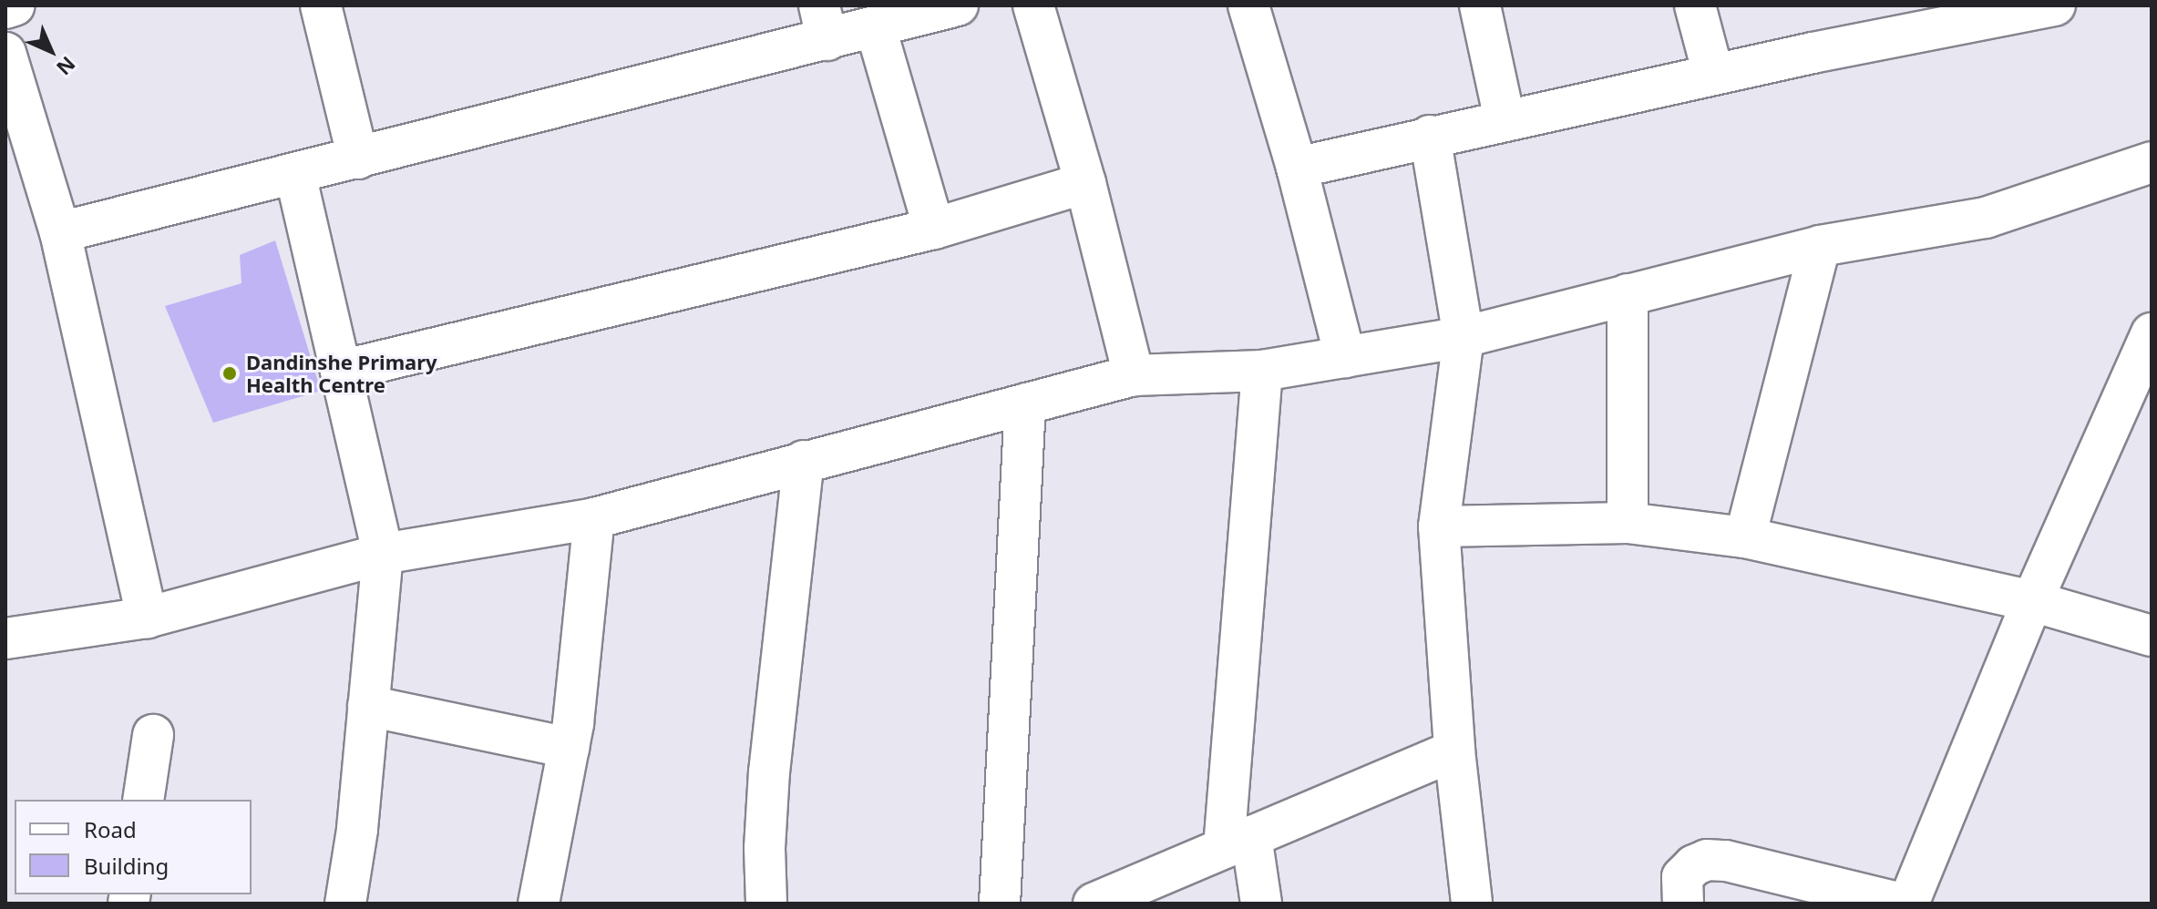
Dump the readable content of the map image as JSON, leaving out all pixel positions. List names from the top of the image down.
{
  "places": ["Dandinshe Primary Health Centre"],
  "legend": ["Road", "Building"],
  "north": "bottom right"
}
